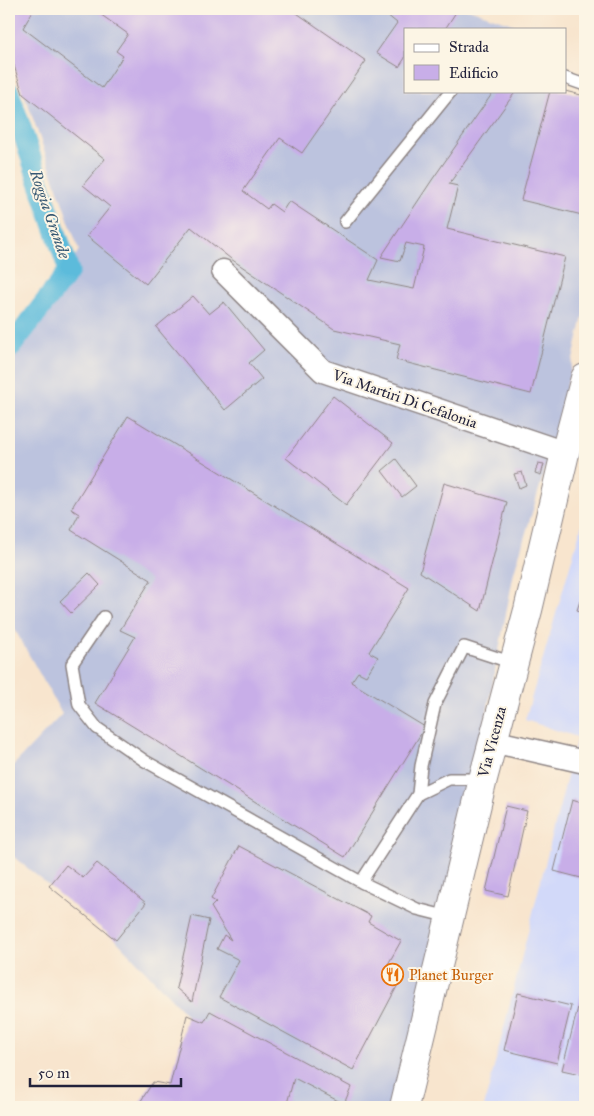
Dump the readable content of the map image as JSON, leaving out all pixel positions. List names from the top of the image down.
{
  "streets": {
    "street": ["Via Martiri Di Cefalonia", "Via Vicenza"]
  },
  "crossings": [
    ["Via Martiri Di Cefalonia", "Via Vicenza"]
  ],
  "water": ["Roggia Grande"],
  "places": {
    "restaurant": ["Planet Burger"]
  },
  "legend": ["Strada", "Edificio"],
  "scale_bar": "50 m"
}
